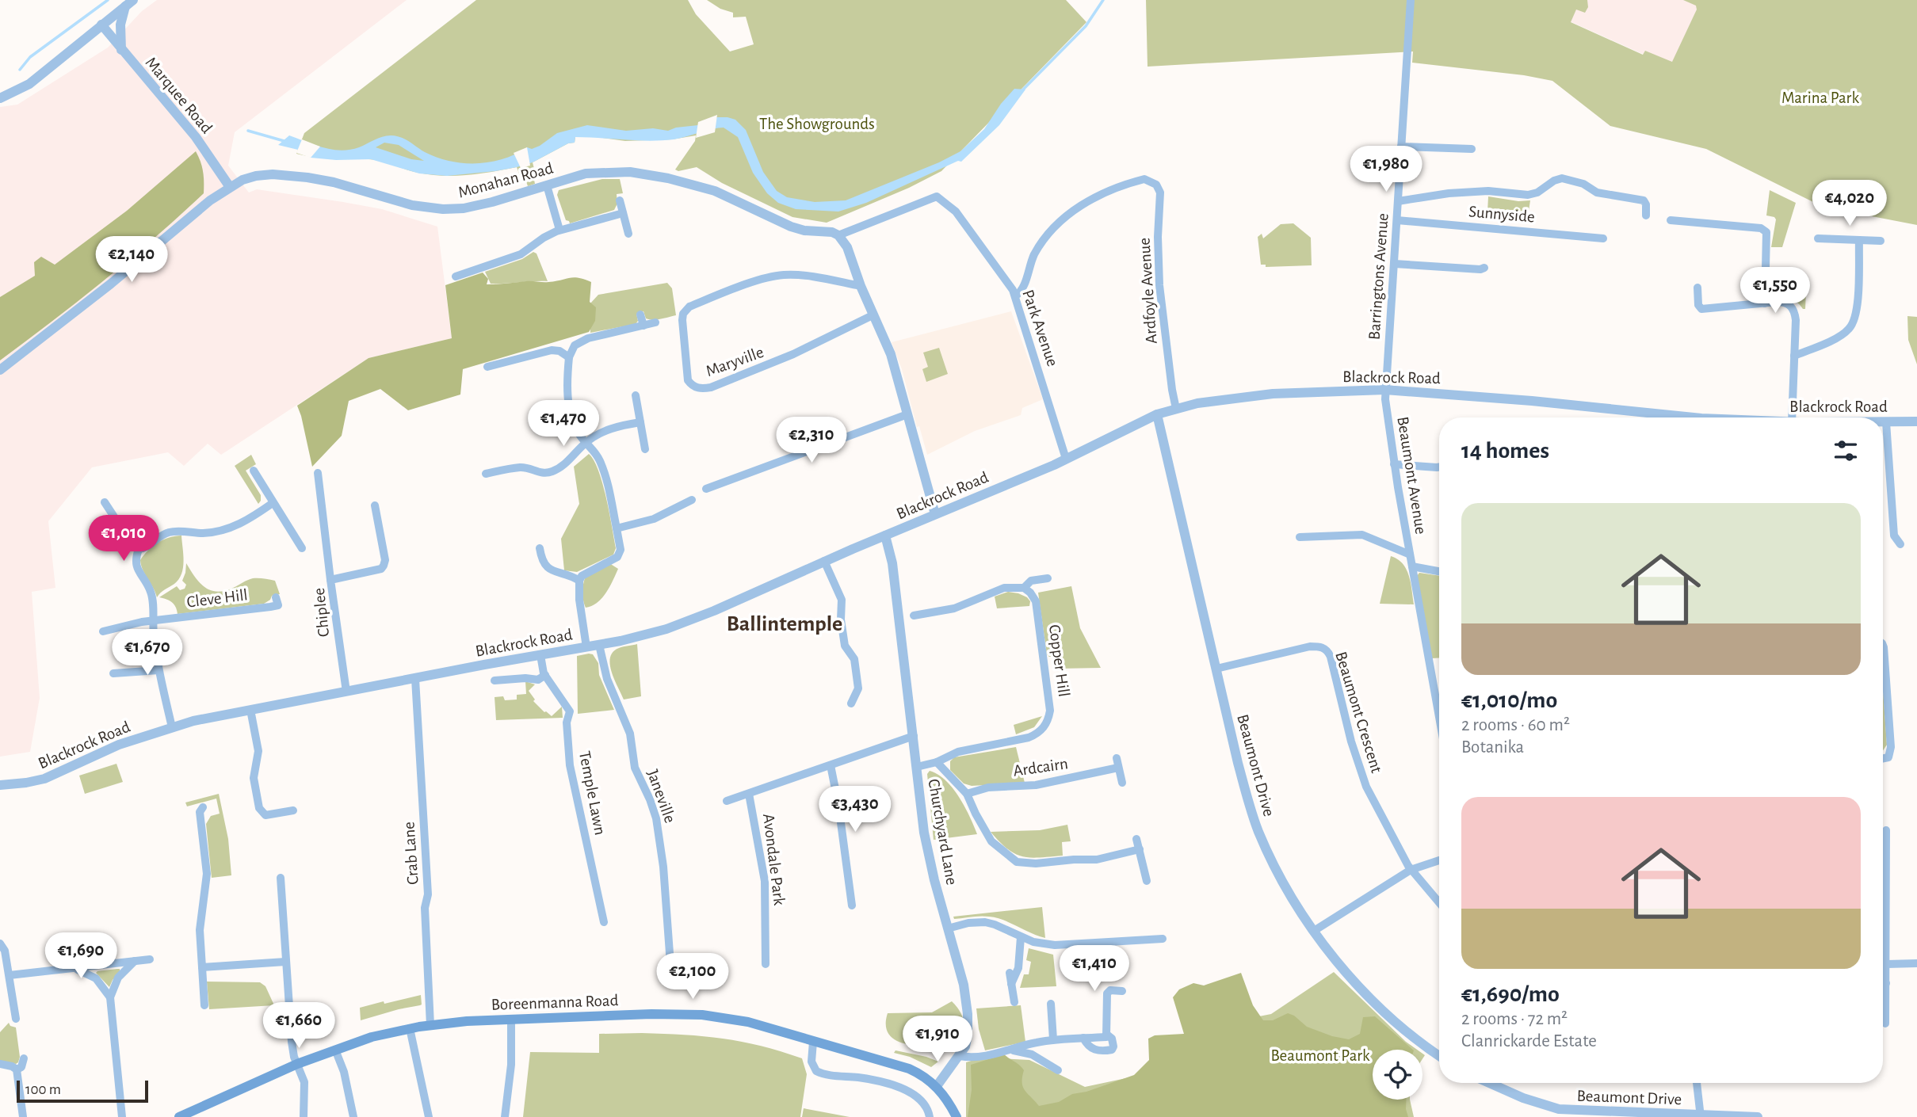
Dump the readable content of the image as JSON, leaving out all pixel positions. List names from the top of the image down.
{
  "streets": {
    "main road": ["Boreenmanna Road"],
    "street": [
      "Marquee Road",
      "Monahan Road",
      "Sunnyside",
      "Barringtons Avenue",
      "Ardfoyle Avenue",
      "Park Avenue",
      "Maryville",
      "Blackrock Road",
      "Beaumont Avenue",
      "Cleve Hill",
      "Chiplee",
      "Copper Hill",
      "Beaumont Crescent",
      "Beaumont Drive",
      "Ardcairn",
      "Temple Lawn",
      "Janeville",
      "Churchyard Lane",
      "Crab Lane",
      "Avondale Park"
    ]
  },
  "crossings": [
    ["Marquee Road", "Monahan Road"],
    ["Monahan Road", "Park Avenue"],
    ["Sunnyside", "Barringtons Avenue"],
    ["Barringtons Avenue", "Blackrock Road"],
    ["Barringtons Avenue", "Beaumont Avenue"],
    ["Ardfoyle Avenue", "Park Avenue"],
    ["Ardfoyle Avenue", "Blackrock Road"],
    ["Park Avenue", "Blackrock Road"],
    ["Blackrock Road", "Beaumont Avenue"],
    ["Blackrock Road", "Chiplee"],
    ["Blackrock Road", "Beaumont Drive"],
    ["Blackrock Road", "Temple Lawn"],
    ["Blackrock Road", "Janeville"],
    ["Blackrock Road", "Churchyard Lane"],
    ["Blackrock Road", "Crab Lane"],
    ["Copper Hill", "Churchyard Lane"],
    ["Beaumont Crescent", "Beaumont Drive"],
    ["Churchyard Lane", "Avondale Park"],
    ["Churchyard Lane", "Boreenmanna Road"],
    ["Crab Lane", "Boreenmanna Road"]
  ],
  "districts": ["Ballintemple"],
  "parks": ["Marina Park", "The Showgrounds", "Beaumont Park"],
  "scale_bar": "100 m",
  "page": {
    "price": [
      "€1,980",
      "€4,020",
      "€2,140",
      "€1,550",
      "€1,470",
      "€2,310",
      "€1,010",
      "€1,670",
      "€3,430",
      "€1,690",
      "€1,410",
      "€2,100",
      "€1,660",
      "€1,910"
    ],
    "heading": "14 homes",
    "list": [
      {
        "name": "€1,010/mo",
        "note": "2 rooms · 60 m² · Botanika"
      },
      {
        "name": "€1,690/mo",
        "note": "2 rooms · 72 m² · Clanrickarde Estate"
      }
    ],
    "scale": "100 m"
  }
}
